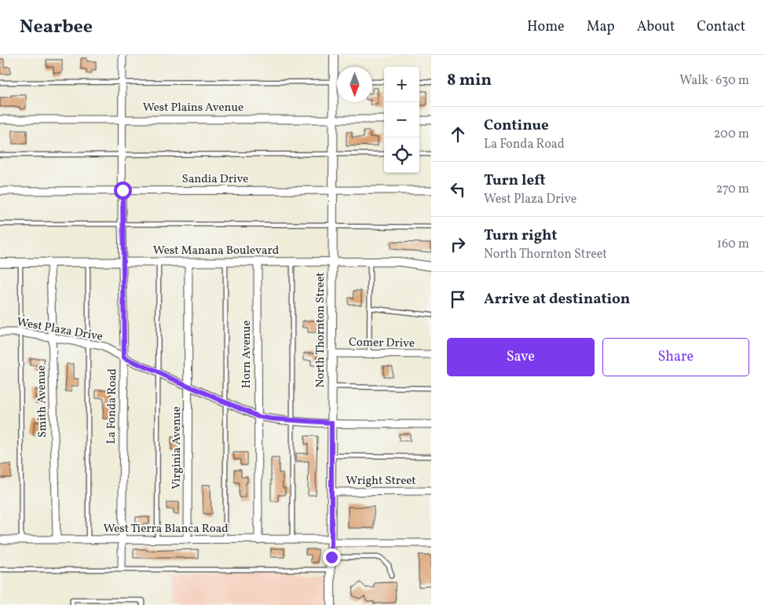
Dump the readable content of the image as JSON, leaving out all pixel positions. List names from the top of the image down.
{
  "streets": {
    "street": [
      "West Plains Avenue",
      "Sandia Drive",
      "West Manana Boulevard",
      "West Plaza Drive",
      "North Thornton Street",
      "Comer Drive",
      "Horn Avenue",
      "Smith Avenue",
      "La Fonda Road",
      "Virginia Avenue",
      "Wright Street",
      "West Tierra Blanca Road"
    ]
  },
  "crossings": [
    ["West Plains Avenue", "North Thornton Street"],
    ["West Plains Avenue", "La Fonda Road"],
    ["Sandia Drive", "North Thornton Street"],
    ["Sandia Drive", "La Fonda Road"],
    ["West Manana Boulevard", "North Thornton Street"],
    ["West Manana Boulevard", "Horn Avenue"],
    ["West Manana Boulevard", "Smith Avenue"],
    ["West Manana Boulevard", "La Fonda Road"],
    ["West Manana Boulevard", "Virginia Avenue"],
    ["West Plaza Drive", "North Thornton Street"],
    ["West Plaza Drive", "Horn Avenue"],
    ["West Plaza Drive", "Smith Avenue"],
    ["West Plaza Drive", "La Fonda Road"],
    ["West Plaza Drive", "Virginia Avenue"],
    ["North Thornton Street", "Comer Drive"],
    ["North Thornton Street", "Wright Street"],
    ["North Thornton Street", "West Tierra Blanca Road"],
    ["Horn Avenue", "West Tierra Blanca Road"],
    ["Smith Avenue", "West Tierra Blanca Road"],
    ["La Fonda Road", "West Tierra Blanca Road"],
    ["Virginia Avenue", "West Tierra Blanca Road"]
  ],
  "north": "bottom",
  "page": {
    "header": "Nearbee",
    "nav": [
      "Home",
      "Map",
      "About",
      "Contact"
    ],
    "heading": ["8 min", "Walk · 630 m"],
    "map_buttons": ["+", "−"],
    "list": [
      ["Continue", "La Fonda Road", "200 m"],
      ["Turn left", "West Plaza Drive", "270 m"],
      ["Turn right", "North Thornton Street", "160 m"],
      "Arrive at destination"
    ],
    "buttons": ["Save", "Share"]
  }
}
